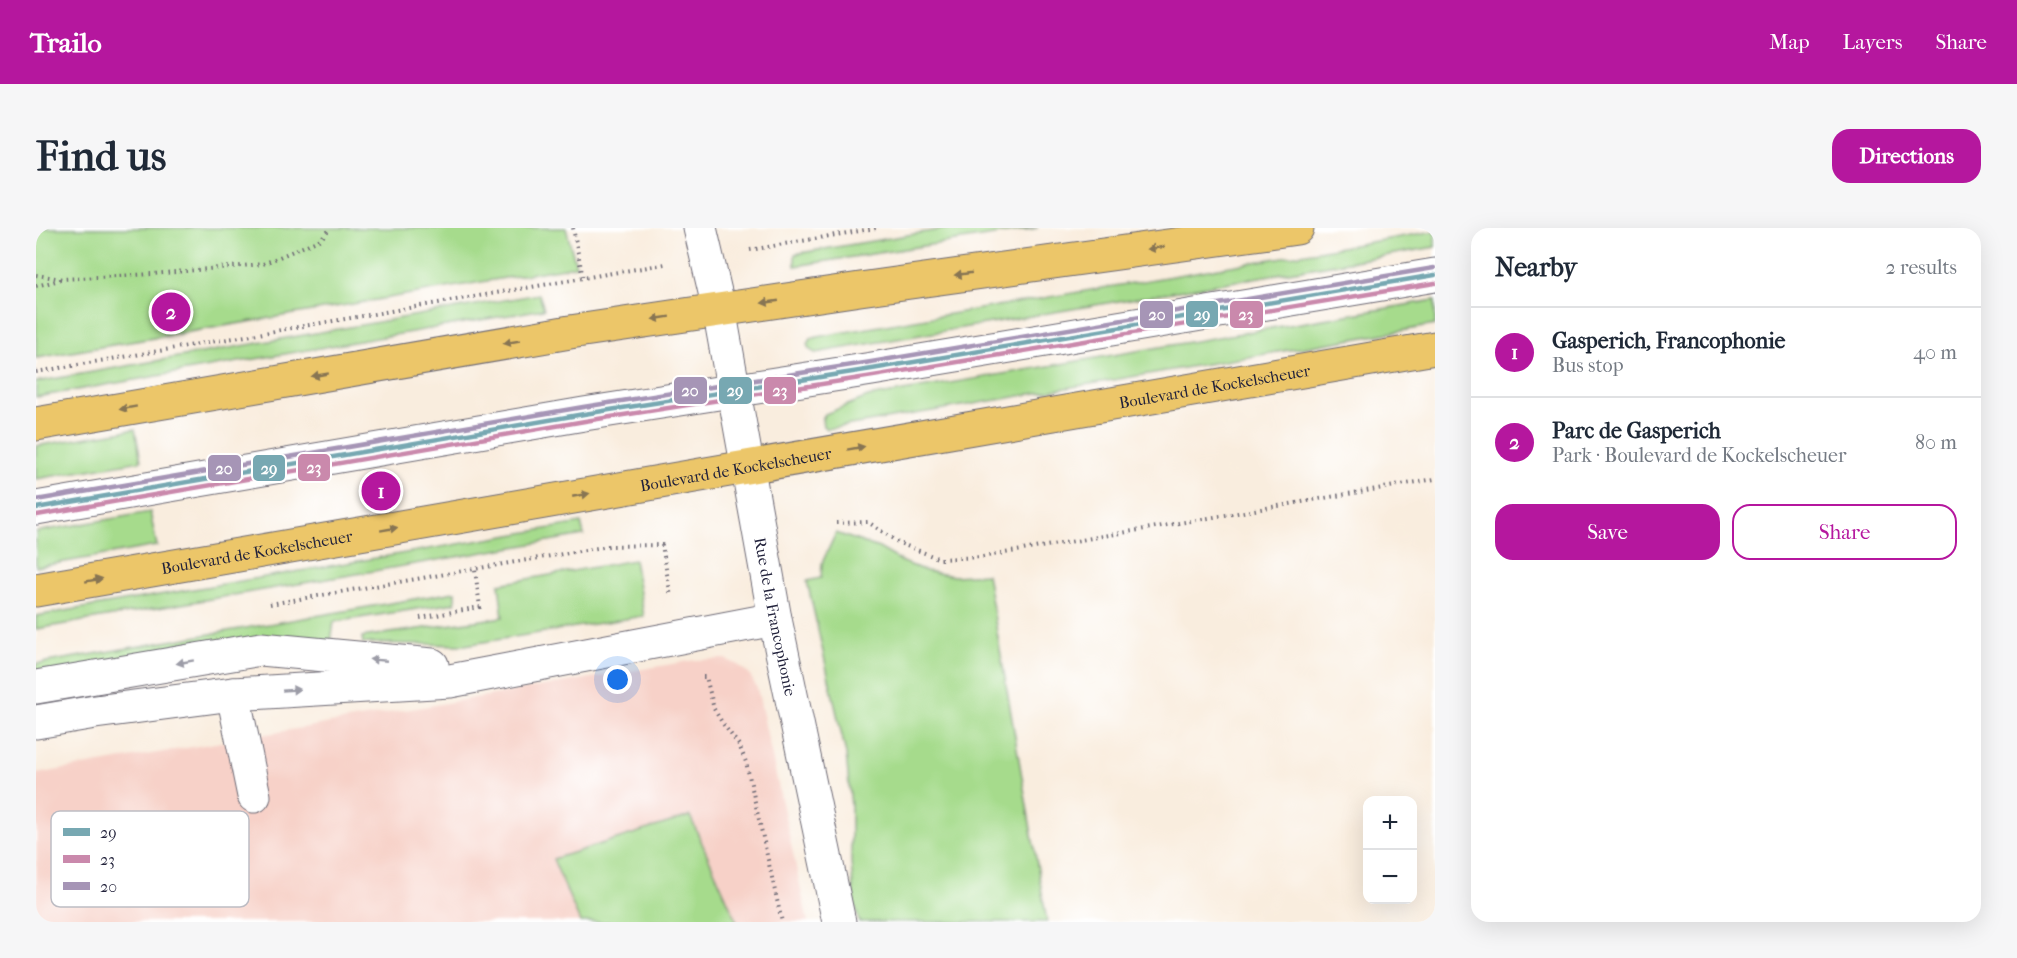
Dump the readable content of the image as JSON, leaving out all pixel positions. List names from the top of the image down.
{
  "streets": {
    "main road": ["Boulevard de Kockelscheuer"],
    "street": ["Rue de la Francophonie"]
  },
  "crossings": [
    ["Boulevard de Kockelscheuer", "Rue de la Francophonie"]
  ],
  "lines": ["transit line 20", "transit line 29", "transit line 23"],
  "legend": ["29", "23", "20"],
  "page": {
    "header": "Trailo",
    "nav": ["Map", "Layers", "Share"],
    "buttons": [
      "Directions",
      ["Save", "Share"]
    ],
    "title": "Find us",
    "heading": ["Nearby", "2 results"],
    "pins": ["2", "1"],
    "list": [
      {
        "mark": "1",
        "name": "Gasperich, Francophonie",
        "note": "Bus stop",
        "value": "40 m"
      },
      {
        "mark": "2",
        "name": "Parc de Gasperich",
        "note": "Park · Boulevard de Kockelscheuer",
        "value": "80 m"
      }
    ],
    "map_buttons": ["+", "−"]
  }
}
